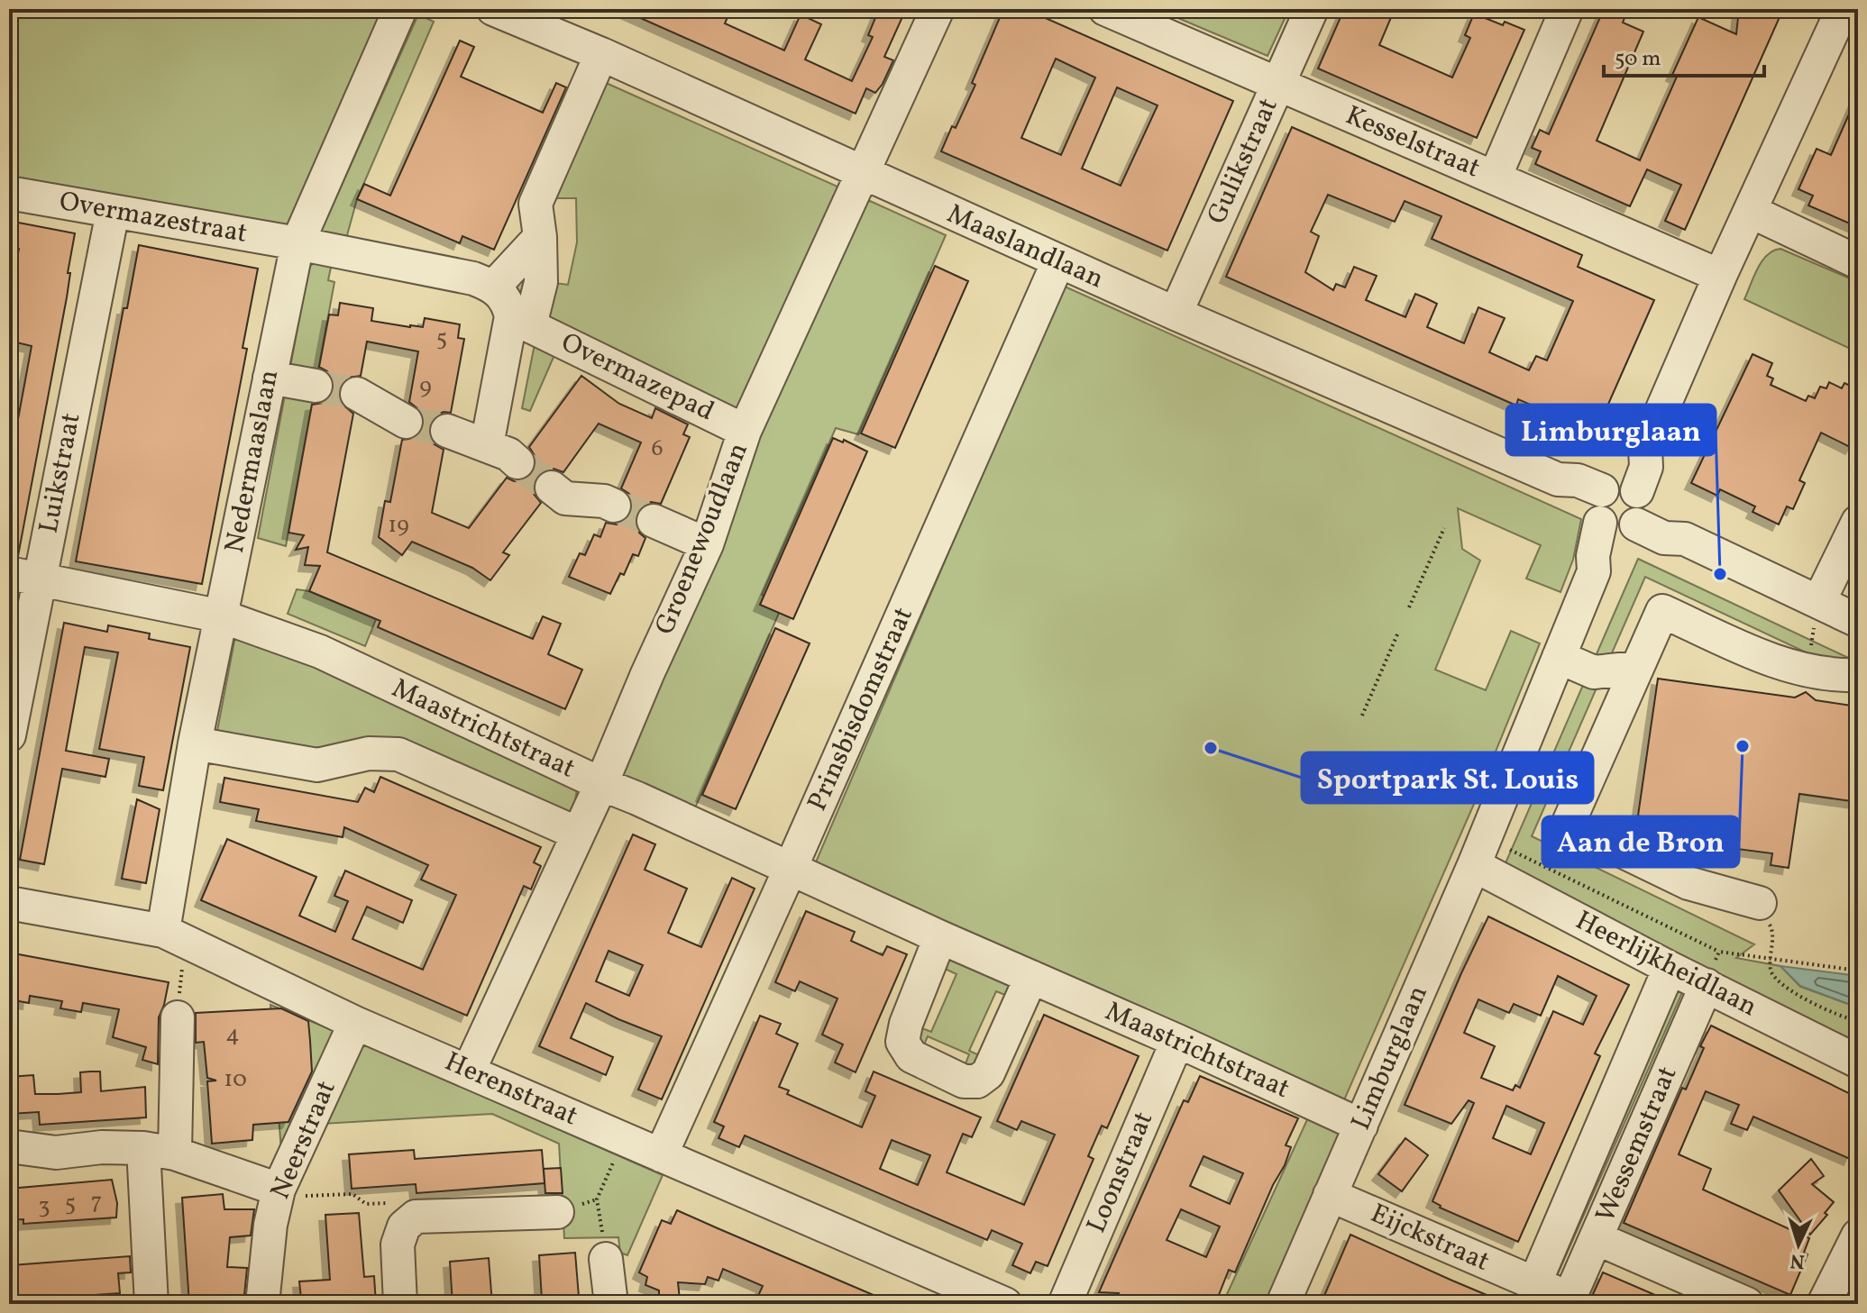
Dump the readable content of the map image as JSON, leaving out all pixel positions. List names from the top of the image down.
{
  "streets": {
    "street": [
      "Kesselstraat",
      "Gulikstraat",
      "Overmazestraat",
      "Maaslandlaan",
      "Overmazepad",
      "Nedermaaslaan",
      "Luikstraat",
      "Groenewoudlaan",
      "Prinsbisdomstraat",
      "Maastrichtstraat",
      "Heerlijkheidlaan",
      "Limburglaan",
      "Herenstraat",
      "Neerstraat",
      "Wessemstraat",
      "Loonstraat",
      "Eijckstraat"
    ]
  },
  "crossings": [
    ["Kesselstraat", "Gulikstraat"],
    ["Kesselstraat", "Limburglaan"],
    ["Gulikstraat", "Maaslandlaan"],
    ["Overmazestraat", "Nedermaaslaan"],
    ["Overmazestraat", "Luikstraat"],
    ["Maaslandlaan", "Overmazepad"],
    ["Maaslandlaan", "Groenewoudlaan"],
    ["Maaslandlaan", "Prinsbisdomstraat"],
    ["Maaslandlaan", "Limburglaan"],
    ["Overmazepad", "Groenewoudlaan"],
    ["Nedermaaslaan", "Maastrichtstraat"],
    ["Nedermaaslaan", "Herenstraat"],
    ["Luikstraat", "Maastrichtstraat"],
    ["Groenewoudlaan", "Maastrichtstraat"],
    ["Groenewoudlaan", "Herenstraat"],
    ["Prinsbisdomstraat", "Maastrichtstraat"],
    ["Prinsbisdomstraat", "Herenstraat"],
    ["Maastrichtstraat", "Limburglaan"],
    ["Maastrichtstraat", "Loonstraat"],
    ["Heerlijkheidlaan", "Limburglaan"],
    ["Heerlijkheidlaan", "Wessemstraat"],
    ["Limburglaan", "Eijckstraat"],
    ["Herenstraat", "Neerstraat"],
    ["Wessemstraat", "Eijckstraat"]
  ],
  "places": ["Limburglaan", "Aan de Bron", "Sportpark St. Louis"],
  "house_numbers": [
    "5",
    "9",
    "6",
    "19",
    "4",
    "10",
    "7",
    "5",
    "3"
  ],
  "scale_bar": "50 m",
  "north": "bottom"
}
